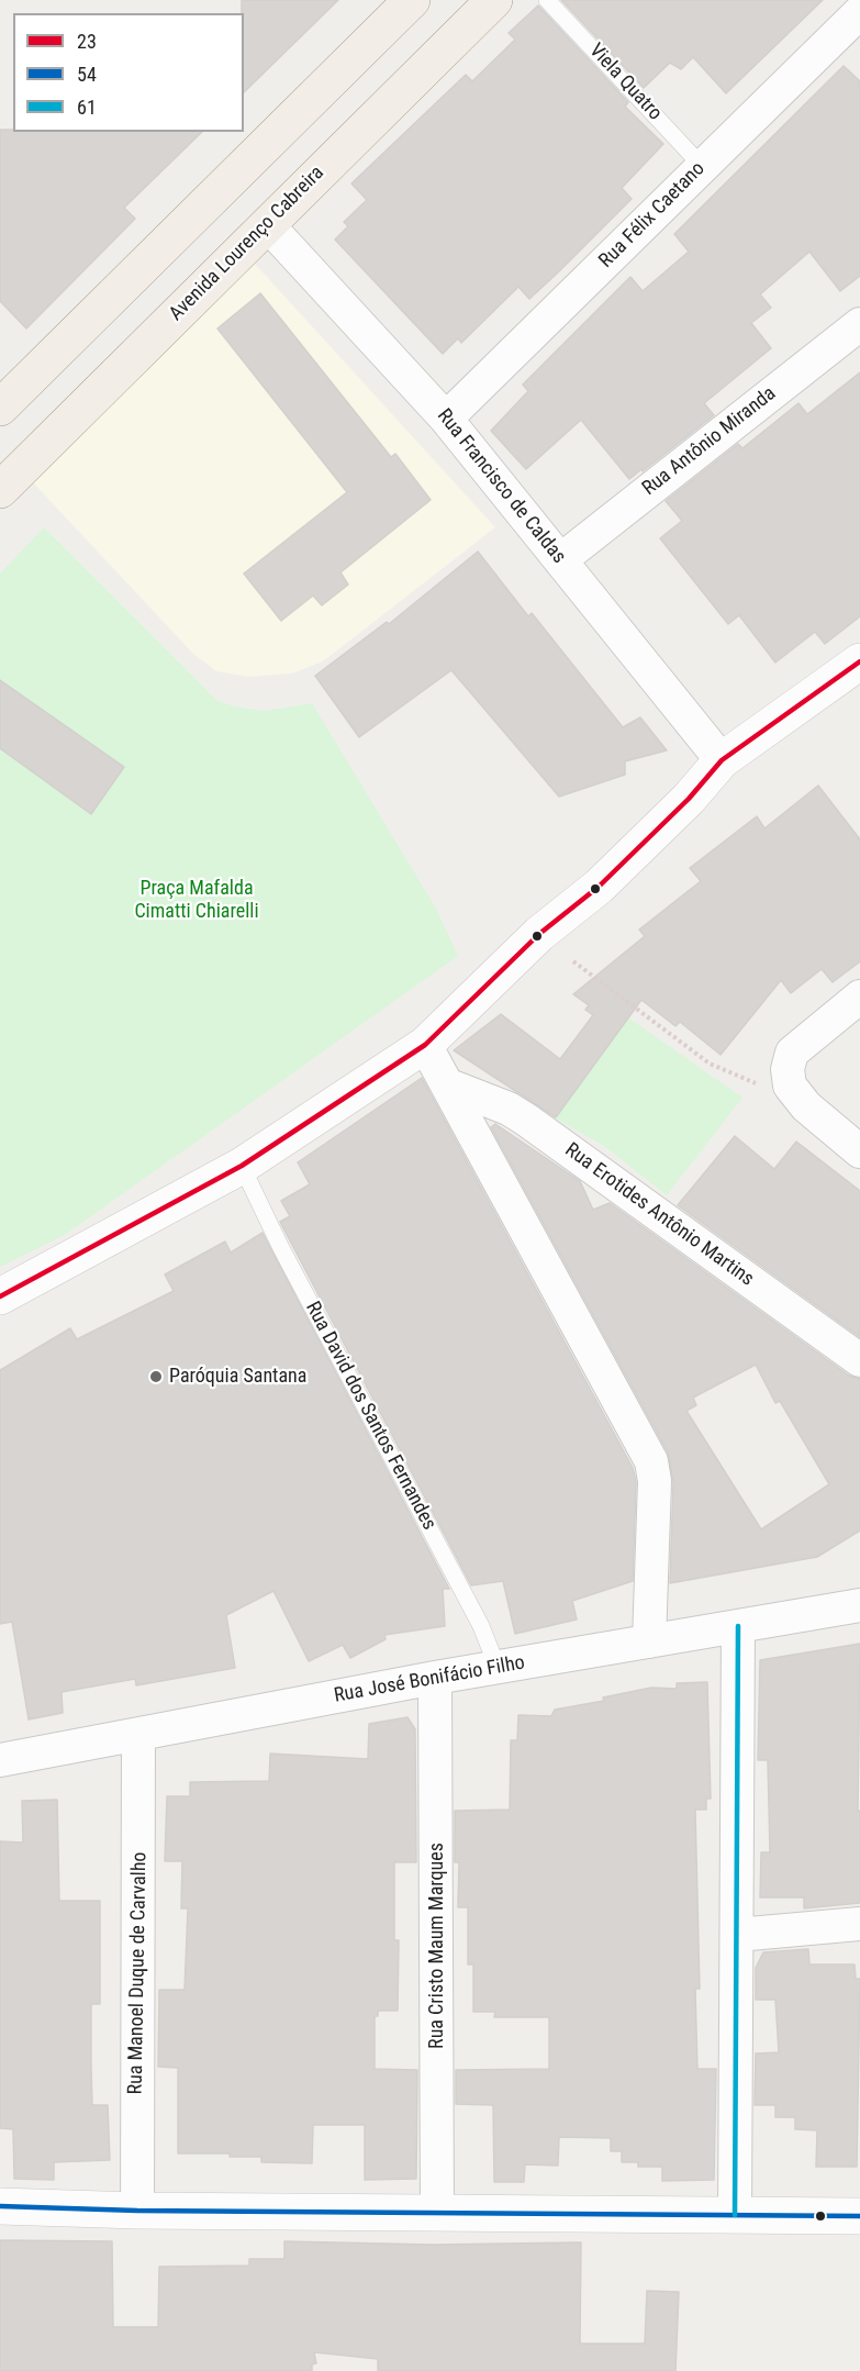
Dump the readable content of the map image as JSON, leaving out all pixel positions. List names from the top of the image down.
{
  "streets": {
    "main road": ["Avenida Lourenço Cabreira"],
    "street": [
      "Rua Félix Caetano",
      "Rua Antônio Miranda",
      "Rua Francisco de Caldas",
      "Rua Erotides Antônio Martins",
      "Rua José Bonifácio Filho",
      "Rua Cristo Maum Marques",
      "Rua Manoel Duque de Carvalho"
    ],
    "lane": ["Viela Quatro", "Rua David dos Santos Fernandes"]
  },
  "crossings": [
    ["Viela Quatro", "Rua Félix Caetano"],
    ["Rua Félix Caetano", "Rua Francisco de Caldas"],
    ["Avenida Lourenço Cabreira", "Rua Francisco de Caldas"],
    ["Rua Antônio Miranda", "Rua Francisco de Caldas"],
    ["Rua David dos Santos Fernandes", "Rua José Bonifácio Filho"],
    ["Rua José Bonifácio Filho", "Rua Cristo Maum Marques"],
    ["Rua José Bonifácio Filho", "Rua Manoel Duque de Carvalho"]
  ],
  "parks": ["Praça Mafalda Cimatti Chiarelli"],
  "places": ["Paróquia Santana"],
  "lines": ["transit line 23", "transit line 61", "transit line 54"],
  "legend": ["23", "54", "61"]
}
